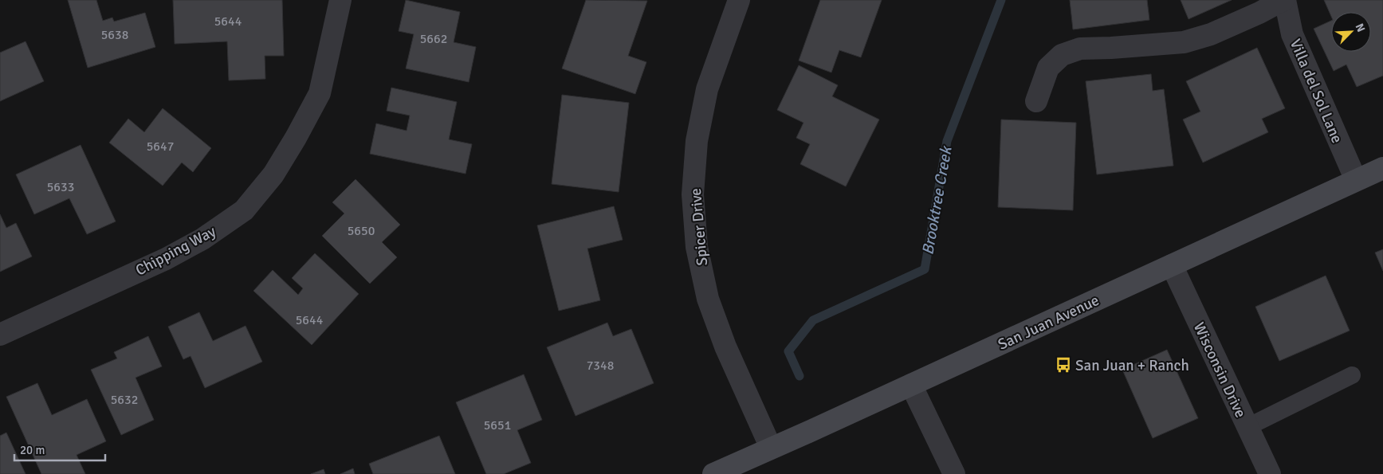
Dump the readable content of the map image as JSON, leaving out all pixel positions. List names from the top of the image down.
{
  "streets": {
    "main road": ["San Juan Avenue"],
    "street": [
      "Villa del Sol Lane",
      "Spicer Drive",
      "Chipping Way",
      "Wisconsin Drive"
    ]
  },
  "crossings": [
    ["Villa del Sol Lane", "San Juan Avenue"],
    ["Spicer Drive", "San Juan Avenue"],
    ["San Juan Avenue", "Wisconsin Drive"]
  ],
  "water": ["Brooktree Creek"],
  "places": {
    "bus stop": ["San Juan + Ranch"]
  },
  "house_numbers": [
    "5644",
    "5638",
    "5662",
    "5647",
    "5633",
    "5650",
    "5644",
    "7348",
    "5632",
    "5651"
  ],
  "scale_bar": "20 m",
  "north": "top right"
}
